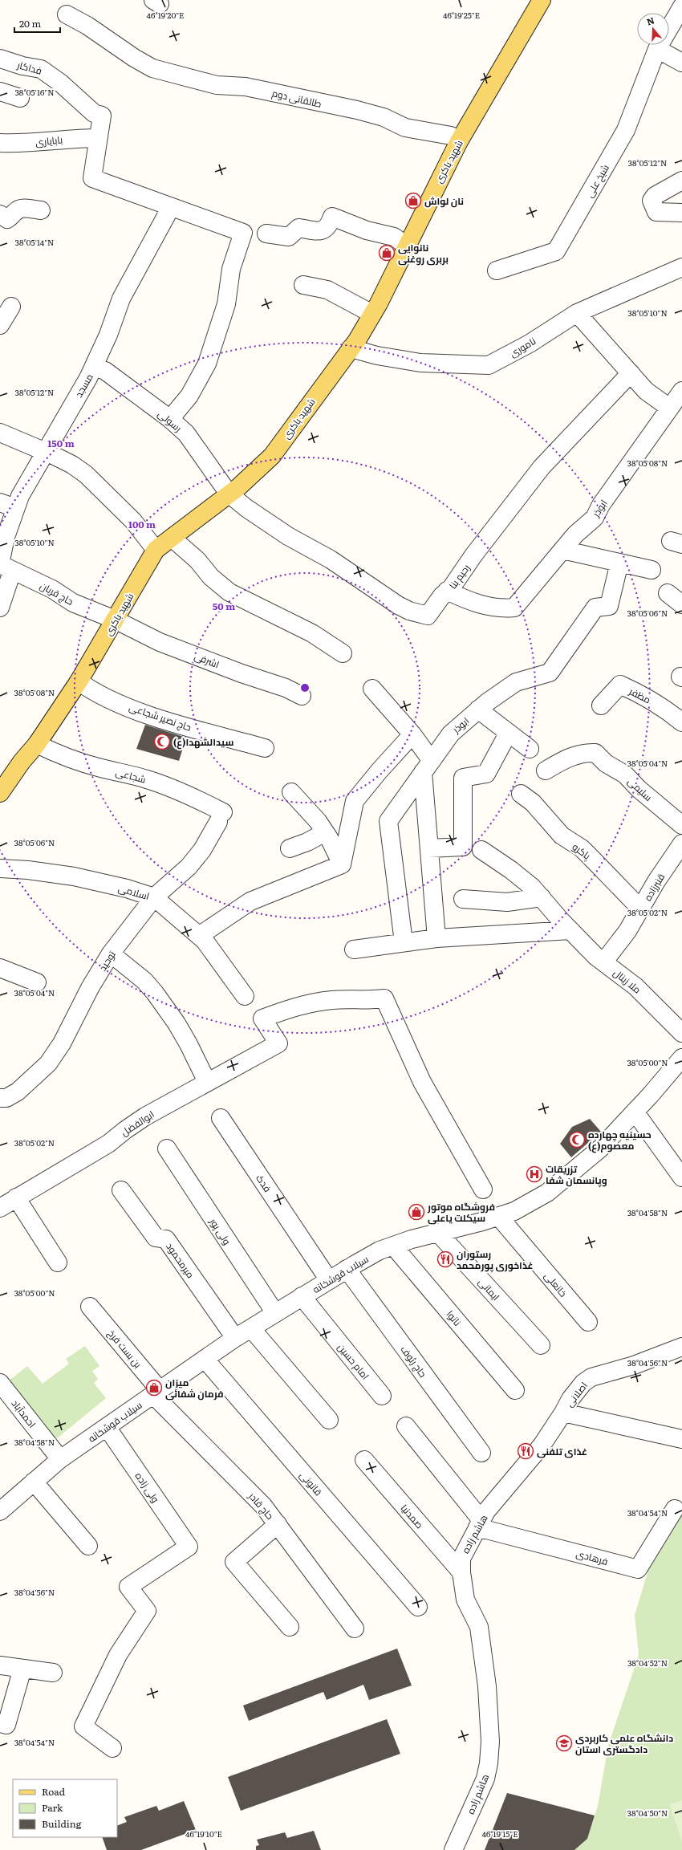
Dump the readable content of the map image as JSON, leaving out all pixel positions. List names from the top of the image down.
{
  "streets": {
    "main road": ["شهید باکری"],
    "street": [
      "فداکار",
      "طالقانی دوم",
      "بابایاری",
      "شیخ علی",
      "ناموری",
      "مسجد",
      "رسولی",
      "ابوذر",
      "رحیم بنا",
      "حاج قربان",
      "اشرفی",
      "مظفر",
      "حاج نصیر شجاعی",
      "شجاعی",
      "سلیمی",
      "پاکرو",
      "قنبرزاده",
      "اسلامی",
      "توحید",
      "ملا زینال",
      "ابوالفضل",
      "فدک",
      "ولی پور",
      "میرمحمود",
      "سیلاب قوشخانه",
      "خانعلی",
      "ایمانی",
      "نانوا",
      "بن بست فرخ",
      "امام حسین",
      "حاج رئوف",
      "اصلانی",
      "احمدآباد",
      "قانونی",
      "ولی زاده",
      "حاج قادر",
      "صمدنیا",
      "هاشم زاده",
      "فرهادی"
    ]
  },
  "crossings": [
    ["فداکار", "بابایاری"],
    ["طالقانی دوم", "شهید باکری"],
    ["شهید باکری", "ناموری"],
    ["شهید باکری", "رسولی"],
    ["شهید باکری", "رحیم بنا"],
    ["شهید باکری", "حاج قربان"],
    ["شهید باکری", "اشرفی"],
    ["شهید باکری", "حاج نصیر شجاعی"],
    ["شهید باکری", "شجاعی"],
    ["مسجد", "رسولی"],
    ["مسجد", "حاج قربان"],
    ["رسولی", "رحیم بنا"],
    ["ابوذر", "رحیم بنا"],
    ["حاج قربان", "اشرفی"],
    ["شجاعی", "توحید"],
    ["پاکرو", "قنبرزاده"],
    ["قنبرزاده", "ملا زینال"],
    ["اسلامی", "توحید"],
    ["فدک", "سیلاب قوشخانه"],
    ["ولی پور", "سیلاب قوشخانه"],
    ["میرمحمود", "سیلاب قوشخانه"],
    ["سیلاب قوشخانه", "خانعلی"],
    ["سیلاب قوشخانه", "ایمانی"],
    ["سیلاب قوشخانه", "نانوا"],
    ["سیلاب قوشخانه", "بن بست فرخ"],
    ["سیلاب قوشخانه", "امام حسین"],
    ["سیلاب قوشخانه", "حاج رئوف"],
    ["سیلاب قوشخانه", "احمدآباد"],
    ["سیلاب قوشخانه", "قانونی"],
    ["سیلاب قوشخانه", "ولی زاده"],
    ["سیلاب قوشخانه", "حاج قادر"],
    ["بن بست فرخ", "حاج قادر"],
    ["اصلانی", "هاشم زاده"],
    ["صمدنیا", "هاشم زاده"],
    ["هاشم زاده", "فرهادی"]
  ],
  "places": {
    "shop": [
      "نان لواش",
      "نانوایی بربری روغنی",
      "فروشگاه موتور سیکلت یاعلی",
      "میزان فرمان شفائی"
    ],
    "mosque": ["سیدالشهدا(ع)", "حسینیه چهارده معصوم(ع)"],
    "hospital": ["تزریقات وپانسمان شفا"],
    "restaurant": ["رستوران غذاخوری پورمحمد", "غذای تلفنی"],
    "school or university": ["دانشگاه علمی کاربردی دادگستری استان"]
  },
  "legend": ["Road", "Park", "Building"],
  "scale_bar": "20 m",
  "north": "top",
  "coordinates": [
    "46°19'25\"E",
    "46°19'20\"E",
    "38°05'16\"N",
    "38°05'12\"N",
    "38°05'14\"N",
    "38°05'10\"N",
    "38°05'08\"N",
    "38°05'06\"N",
    "38°05'04\"N",
    "38°05'02\"N",
    "38°05'00\"N",
    "38°04'58\"N",
    "38°04'56\"N",
    "38°04'54\"N",
    "38°04'52\"N",
    "38°04'50\"N",
    "46°19'10\"E",
    "46°19'15\"E"
  ],
  "rings": ["150 m", "100 m", "50 m"]
}
